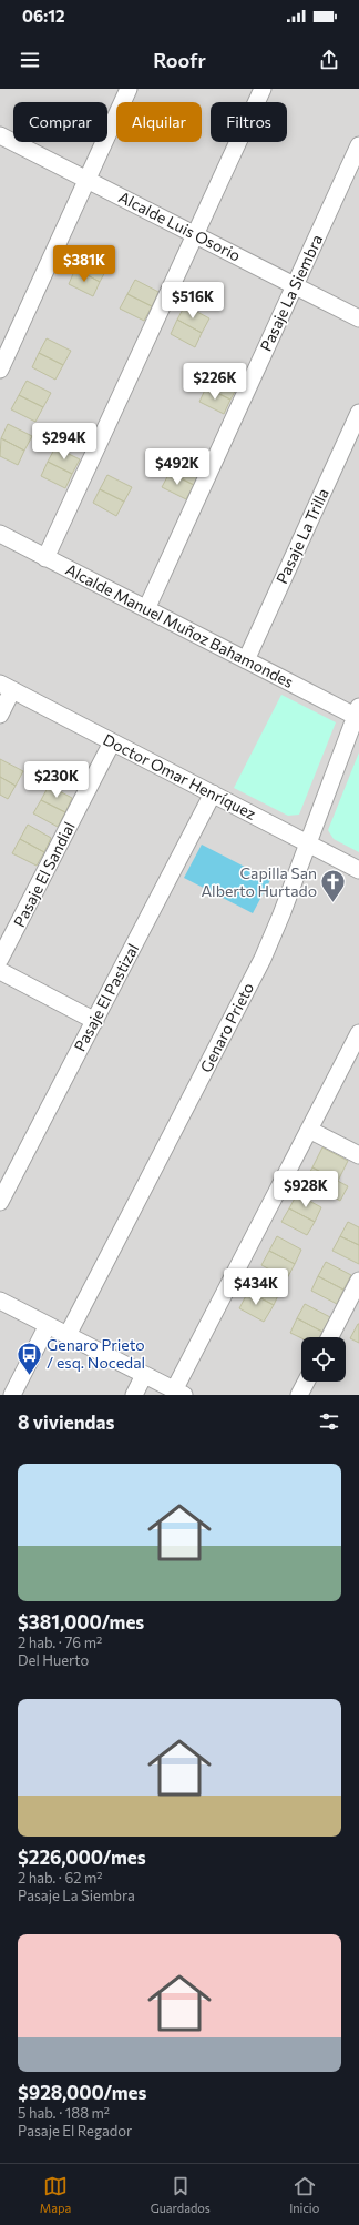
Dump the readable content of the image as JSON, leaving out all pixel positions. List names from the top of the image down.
{
  "streets": {
    "street": [
      "Alcalde Luis Osorio",
      "Pasaje La Siembra",
      "Pasaje La Trilla",
      "Alcalde Manuel Muñoz Bahamondes",
      "Doctor Omar Henríquez",
      "Pasaje El Sandial",
      "Pasaje El Pastizal",
      "Genaro Prieto"
    ]
  },
  "crossings": [
    ["Alcalde Luis Osorio", "Pasaje La Siembra"],
    ["Pasaje La Siembra", "Alcalde Manuel Muñoz Bahamondes"],
    ["Pasaje La Trilla", "Alcalde Manuel Muñoz Bahamondes"],
    ["Alcalde Manuel Muñoz Bahamondes", "Genaro Prieto"],
    ["Doctor Omar Henríquez", "Pasaje El Sandial"],
    ["Doctor Omar Henríquez", "Pasaje El Pastizal"],
    ["Doctor Omar Henríquez", "Genaro Prieto"]
  ],
  "places": {
    "church": ["Capilla San Alberto Hurtado"],
    "bus stop": ["Genaro Prieto / esq. Nocedal"]
  },
  "page": {
    "status": "06:12",
    "header": "Roofr",
    "chip": ["Comprar", "Alquilar", "Filtros"],
    "price": [
      "$381K",
      "$516K",
      "$226K",
      "$294K",
      "$492K",
      "$230K",
      "$928K",
      "$434K"
    ],
    "heading": "8 viviendas",
    "list": [
      {
        "name": "$381,000/mes",
        "note": "2 hab. · 76 m² · Del Huerto"
      },
      {
        "name": "$226,000/mes",
        "note": "2 hab. · 62 m² · Pasaje La Siembra"
      },
      {
        "name": "$928,000/mes",
        "note": "5 hab. · 188 m² · Pasaje El Regador"
      }
    ],
    "tabs": ["Mapa", "Guardados", "Inicio"]
  }
}
